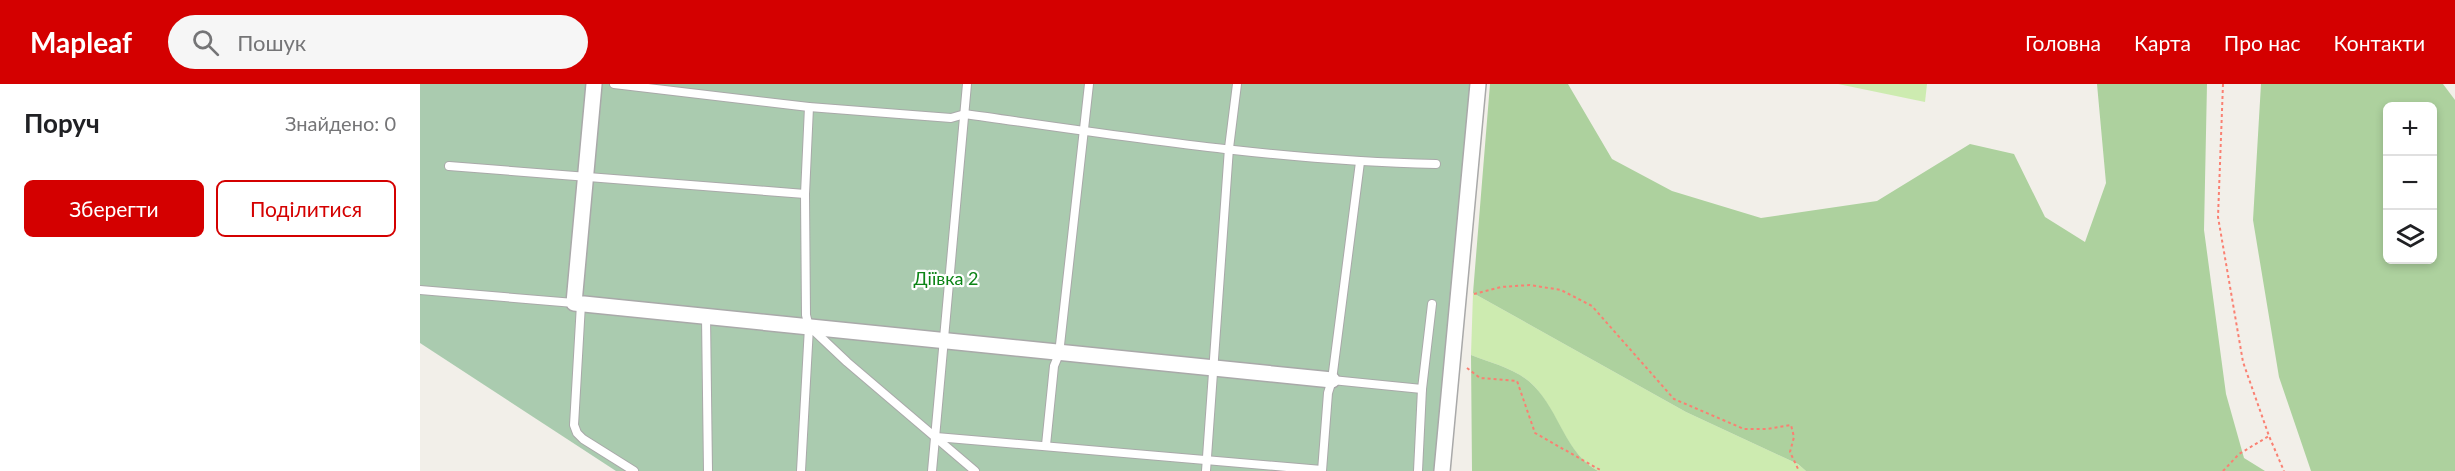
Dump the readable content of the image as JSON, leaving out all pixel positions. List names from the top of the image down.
{
  "parks": ["Діївка 2"],
  "page": {
    "header": "Mapleaf",
    "search": "Пошук",
    "nav": [
      "Головна",
      "Карта",
      "Про нас",
      "Контакти"
    ],
    "heading": ["Поруч", "Знайдено: 0"],
    "map_buttons": ["+", "−"],
    "buttons": ["Зберегти", "Поділитися"]
  }
}
